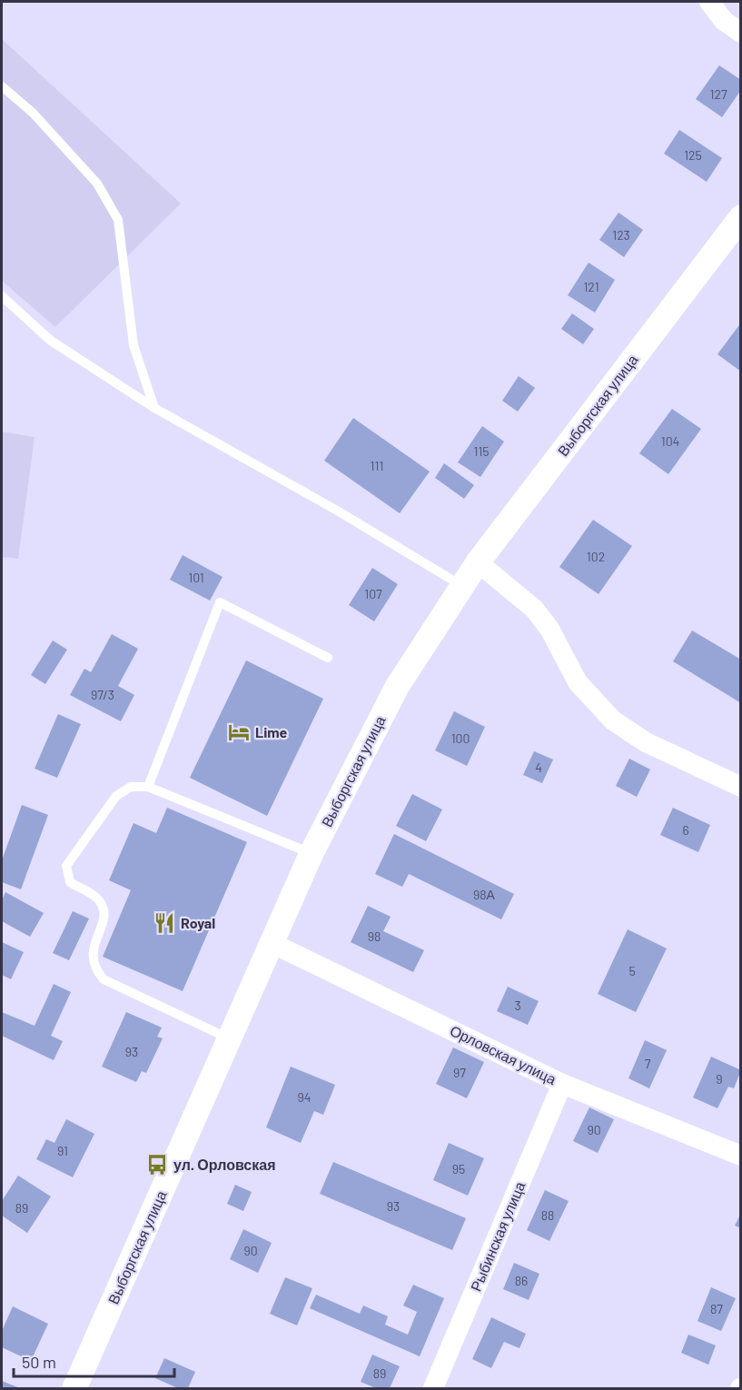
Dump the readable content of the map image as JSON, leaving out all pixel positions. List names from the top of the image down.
{
  "streets": {
    "street": ["Выборгская улица", "Орловская улица", "Рыбинская улица"]
  },
  "crossings": [
    ["Выборгская улица", "Орловская улица"],
    ["Орловская улица", "Рыбинская улица"]
  ],
  "places": {
    "hotel": ["Lime"],
    "restaurant": ["Royal"],
    "bus stop": ["ул. Орловская"]
  },
  "house_numbers": [
    "127",
    "125",
    "123",
    "121",
    "104",
    "115",
    "111",
    "102",
    "101",
    "107",
    "97/3",
    "100",
    "4",
    "6",
    "98А",
    "98",
    "5",
    "3",
    "93",
    "7",
    "97",
    "9",
    "94",
    "90",
    "91",
    "95",
    "93",
    "89",
    "88",
    "90",
    "86",
    "87",
    "89"
  ],
  "scale_bar": "50 m"
}
